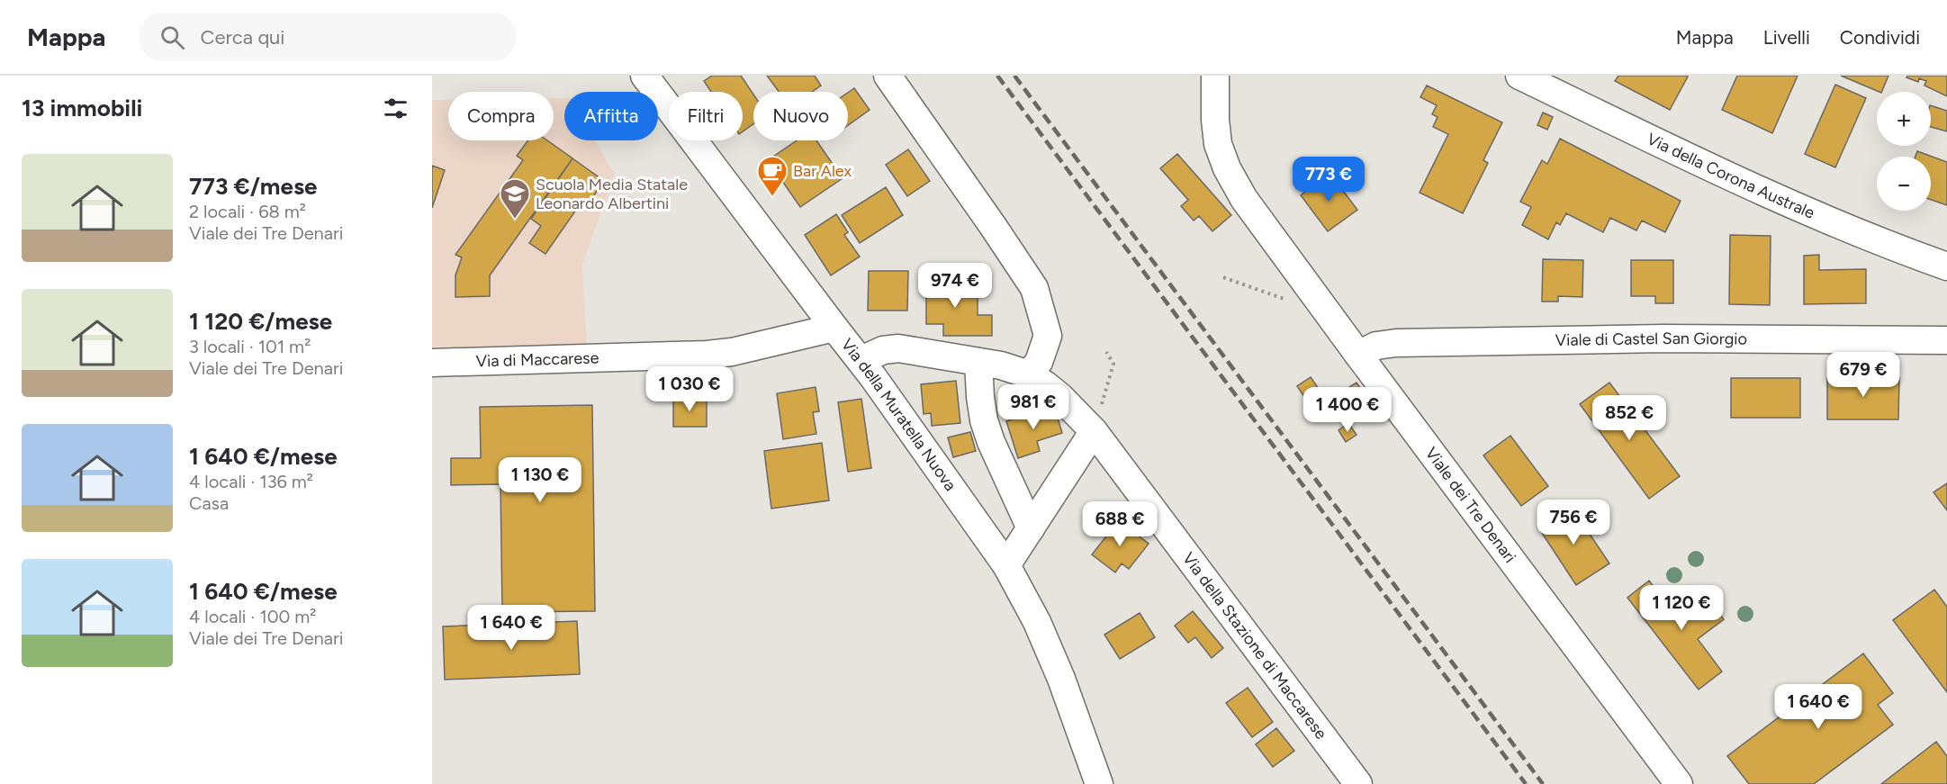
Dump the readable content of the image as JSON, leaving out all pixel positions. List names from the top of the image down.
{
  "streets": {
    "street": [
      "Via della Corona Australe",
      "Viale di Castel San Giorgio",
      "Via di Maccarese",
      "Via della Muratella Nuova",
      "Viale dei Tre Denari",
      "Via della Stazione di Maccarese"
    ]
  },
  "crossings": [
    ["Viale di Castel San Giorgio", "Viale dei Tre Denari"],
    ["Via di Maccarese", "Via della Muratella Nuova"],
    ["Via della Muratella Nuova", "Via della Stazione di Maccarese"]
  ],
  "places": {
    "cafe": ["Bar Alex"],
    "school or university": ["Scuola Media Statale Leonardo Albertini"]
  },
  "page": {
    "header": "Mappa",
    "search": "Cerca qui",
    "nav": ["Mappa", "Livelli", "Condividi"],
    "heading": "13 immobili",
    "map_buttons": ["+", "−"],
    "chip": [
      "Compra",
      "Affitta",
      "Filtri",
      "Nuovo"
    ],
    "list": [
      {
        "name": "773 €/mese",
        "note": "2 locali · 68 m² · Viale dei Tre Denari"
      },
      {
        "name": "1 120 €/mese",
        "note": "3 locali · 101 m² · Viale dei Tre Denari"
      },
      {
        "name": "1 640 €/mese",
        "note": "4 locali · 136 m² · Casa"
      },
      {
        "name": "1 640 €/mese",
        "note": "4 locali · 100 m² · Viale dei Tre Denari"
      }
    ],
    "price": [
      "773 €",
      "974 €",
      "679 €",
      "1 030 €",
      "981 €",
      "1 400 €",
      "852 €",
      "1 130 €",
      "756 €",
      "688 €",
      "1 120 €",
      "1 640 €",
      "1 640 €"
    ]
  }
}
